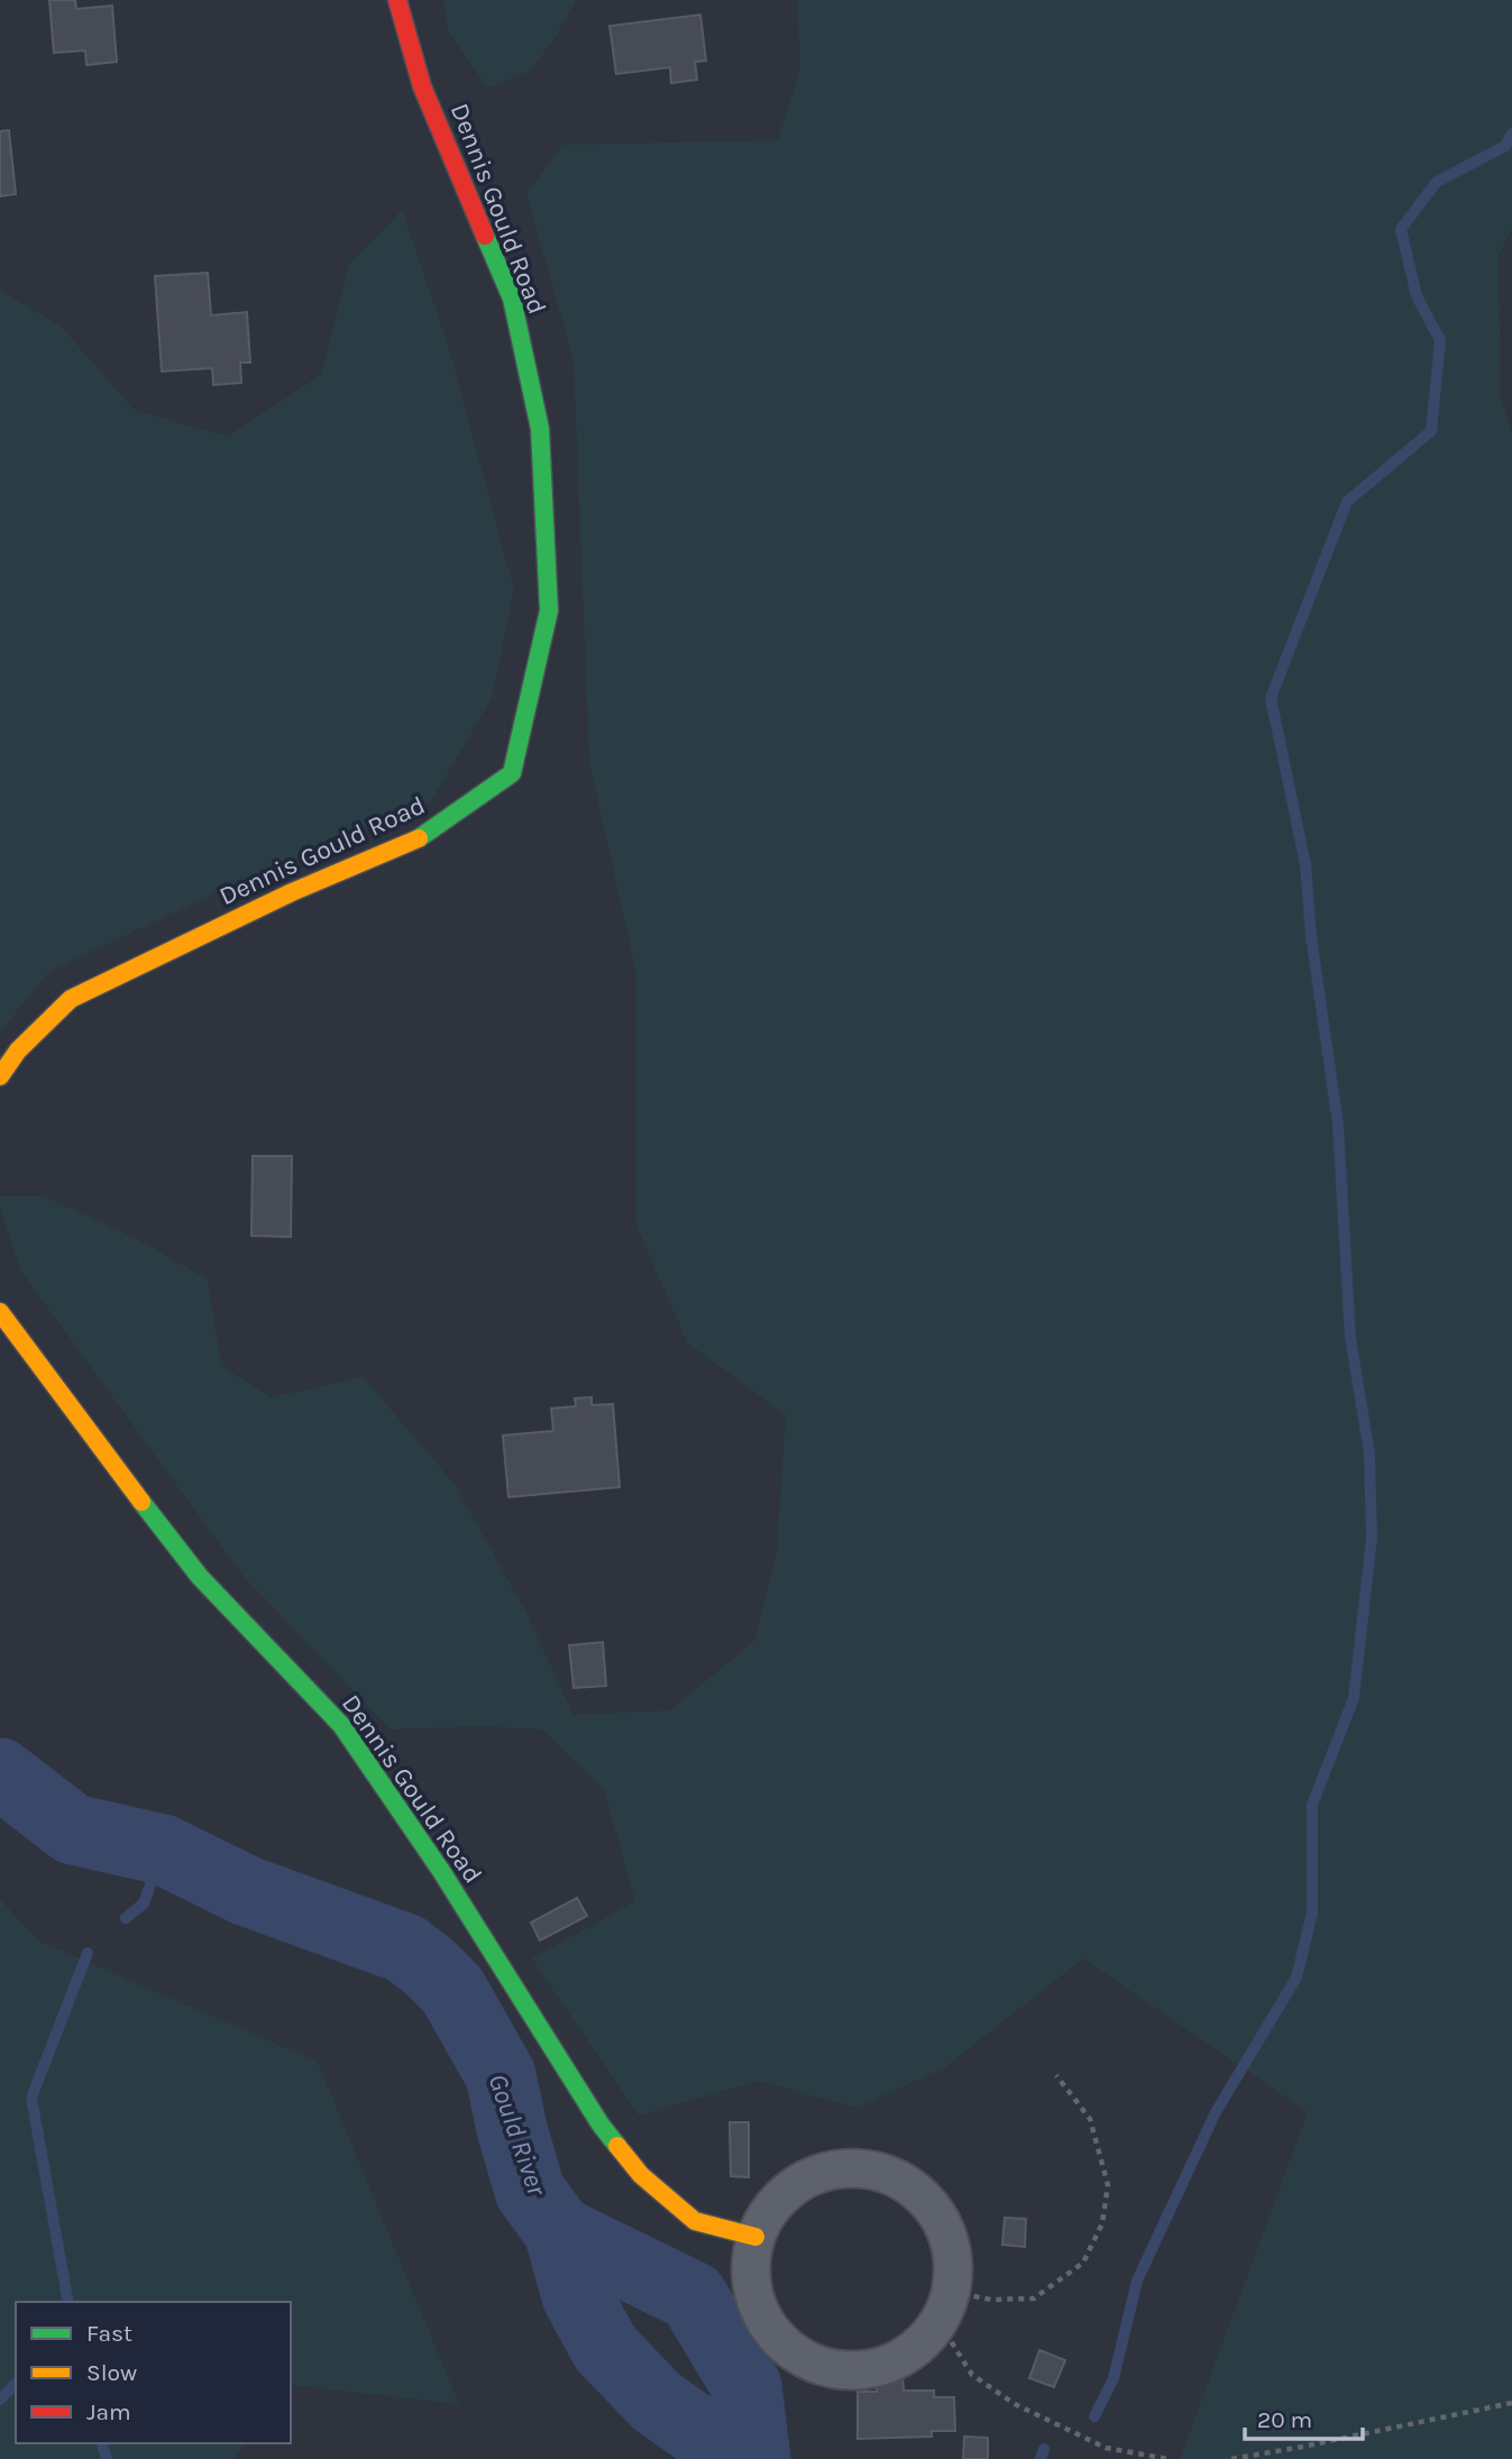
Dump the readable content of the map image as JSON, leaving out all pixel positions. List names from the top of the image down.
{
  "streets": {
    "street": ["Dennis Gould Road"]
  },
  "water": ["Gould River"],
  "legend": ["Fast", "Slow", "Jam"],
  "scale_bar": "20 m"
}
